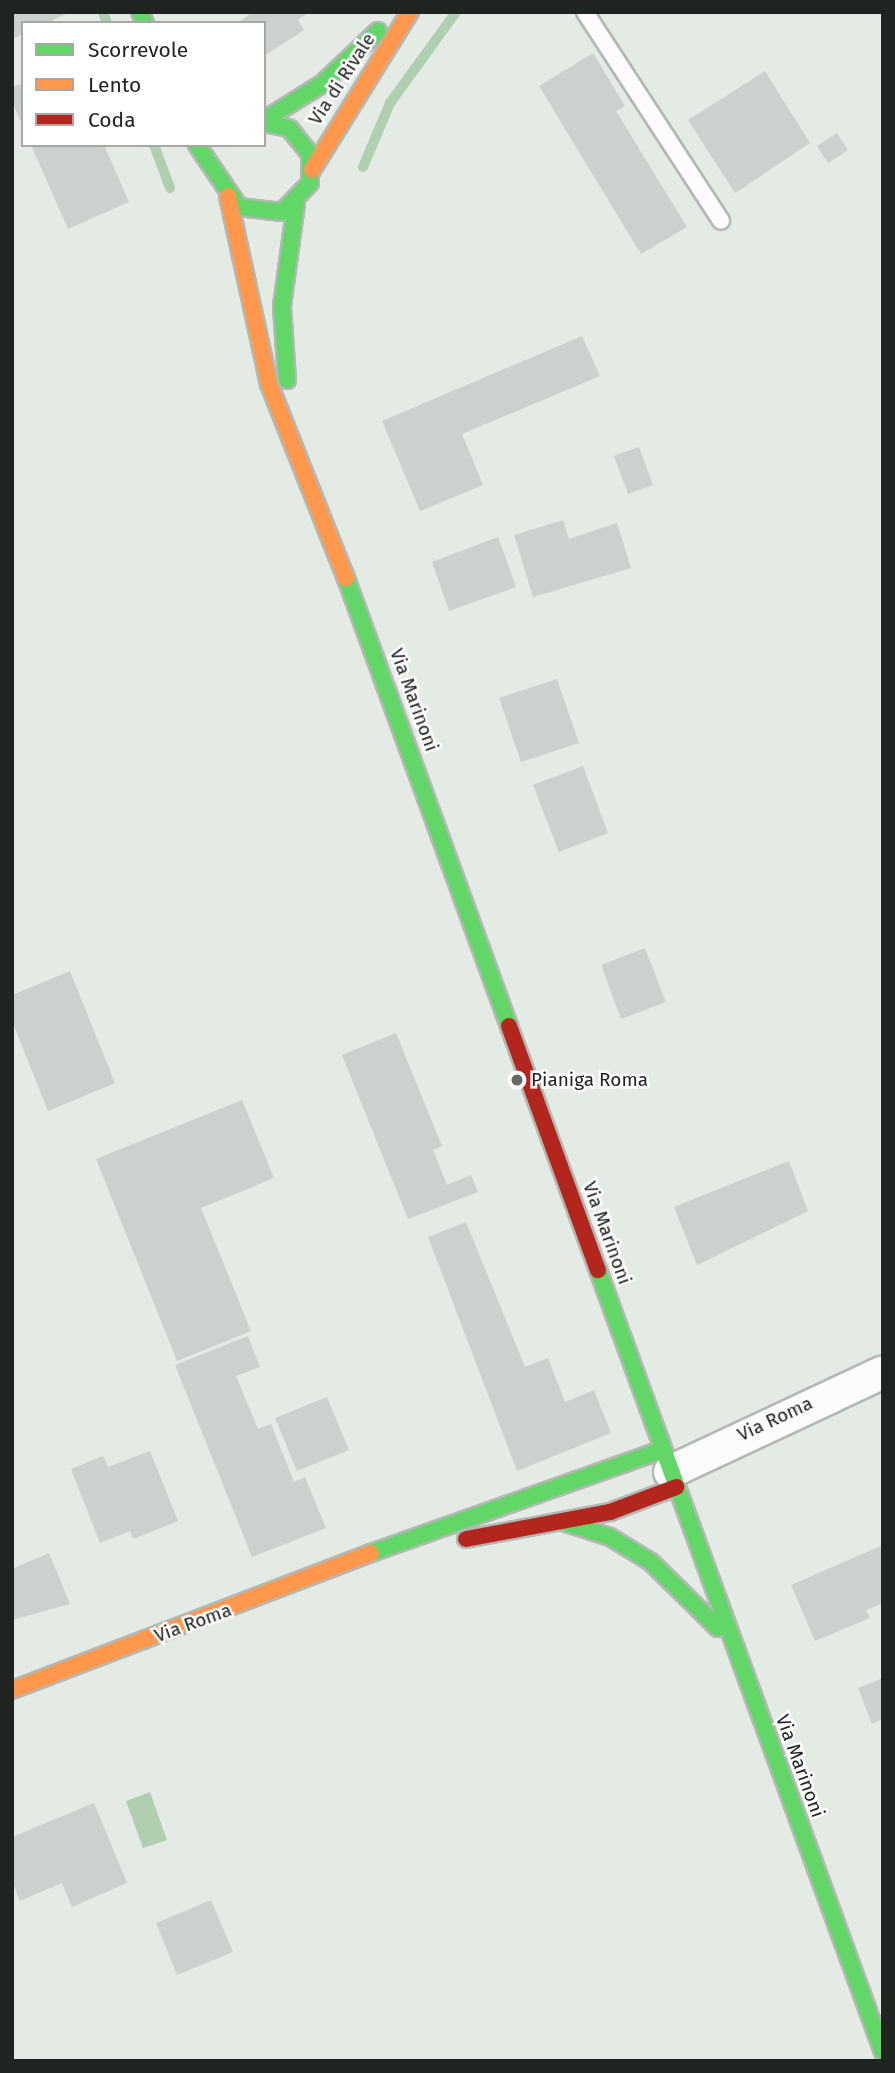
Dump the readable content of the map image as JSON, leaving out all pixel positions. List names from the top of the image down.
{
  "streets": {
    "main road": ["Via di Rivale", "Via Marinoni", "Via Roma"]
  },
  "crossings": [
    ["Via di Rivale", "Via Marinoni"],
    ["Via Marinoni", "Via Roma"]
  ],
  "places": ["Pianiga Roma"],
  "legend": ["Scorrevole", "Lento", "Coda"]
}
